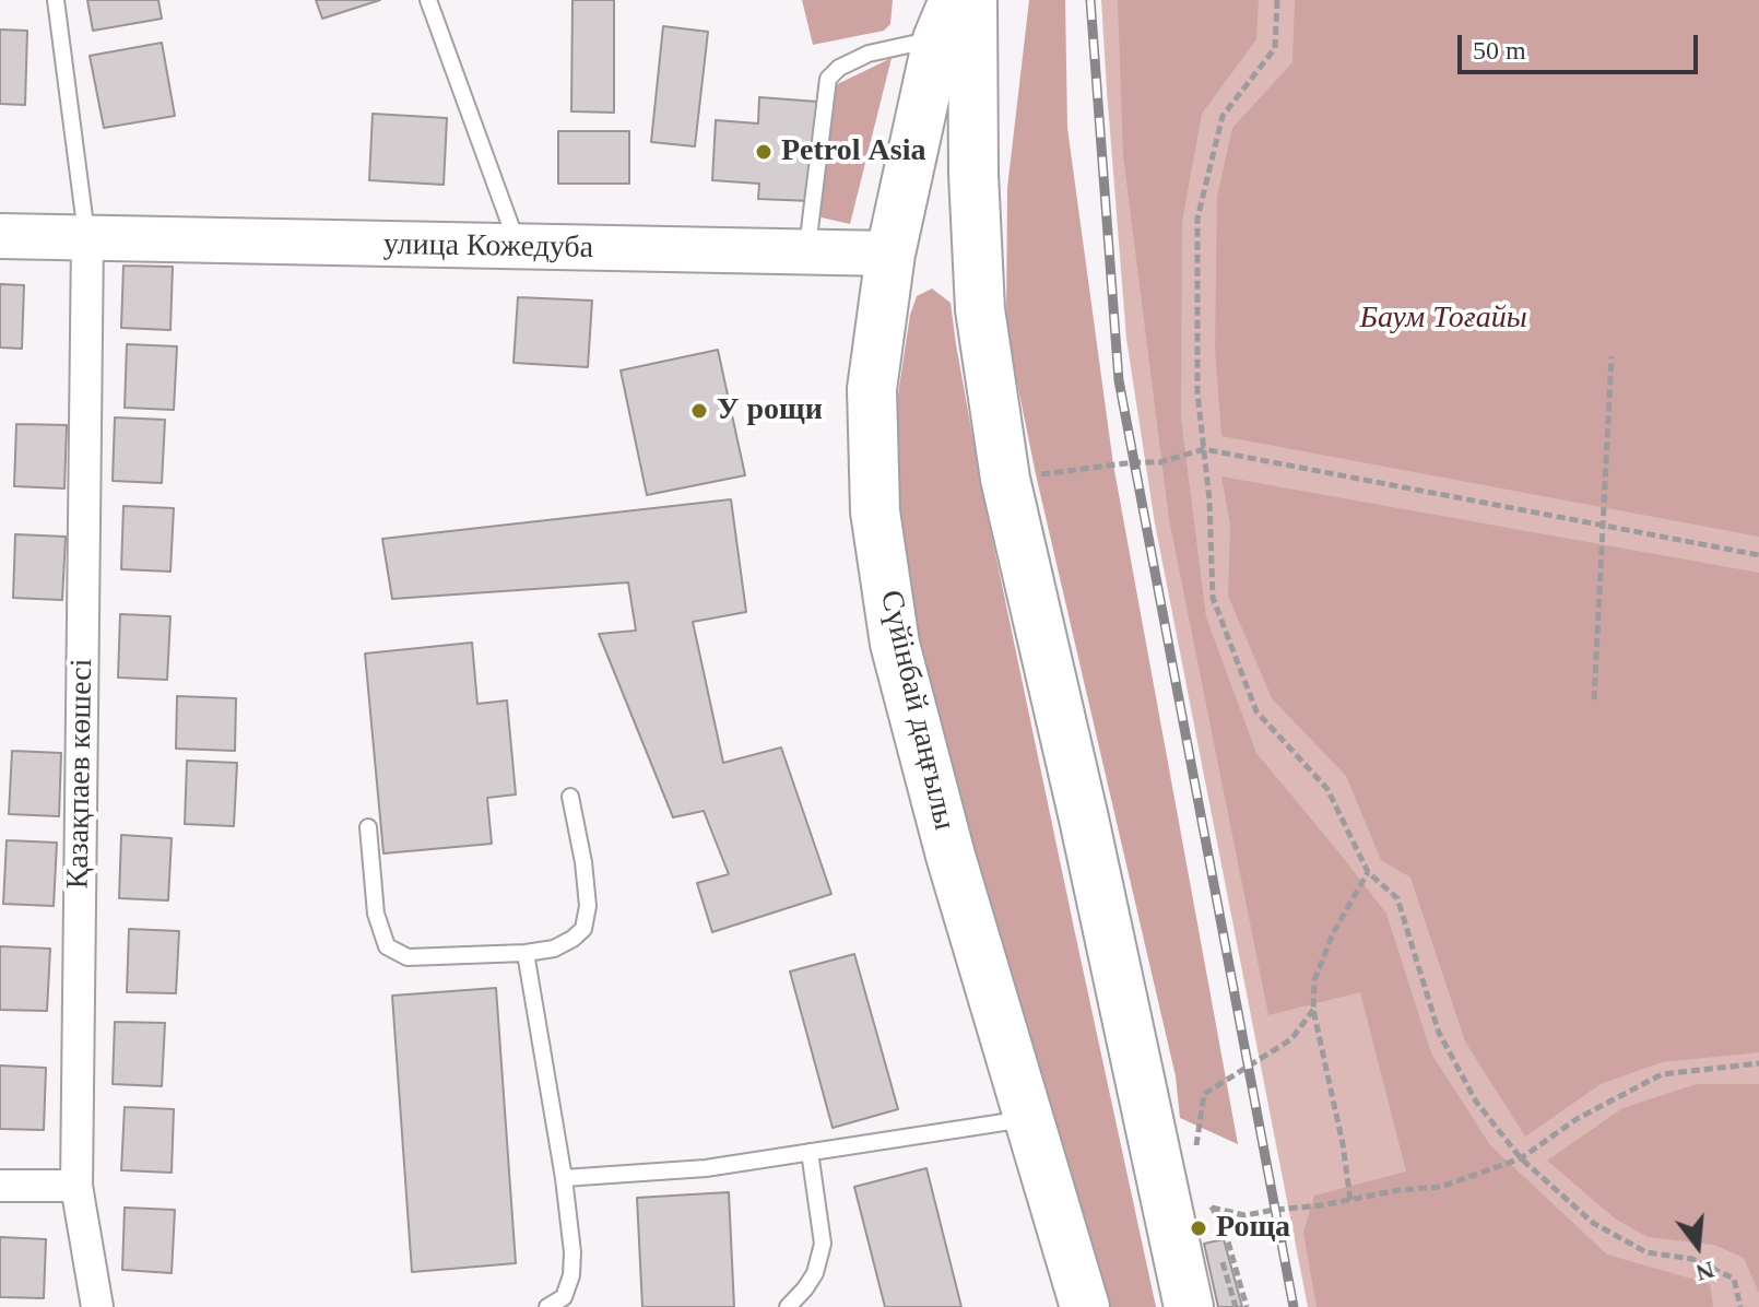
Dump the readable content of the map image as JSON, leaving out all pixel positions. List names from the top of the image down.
{
  "streets": {
    "main road": ["Сүйінбай даңғылы"],
    "street": ["улица Кожедуба", "Қазақпаев көшесі"]
  },
  "crossings": [
    ["улица Кожедуба", "Сүйінбай даңғылы"],
    ["улица Кожедуба", "Қазақпаев көшесі"]
  ],
  "parks": ["Баум Тоғайы"],
  "places": ["Petrol Asia", "У рощи", "Роща"],
  "scale_bar": "50 m",
  "north": "bottom"
}
